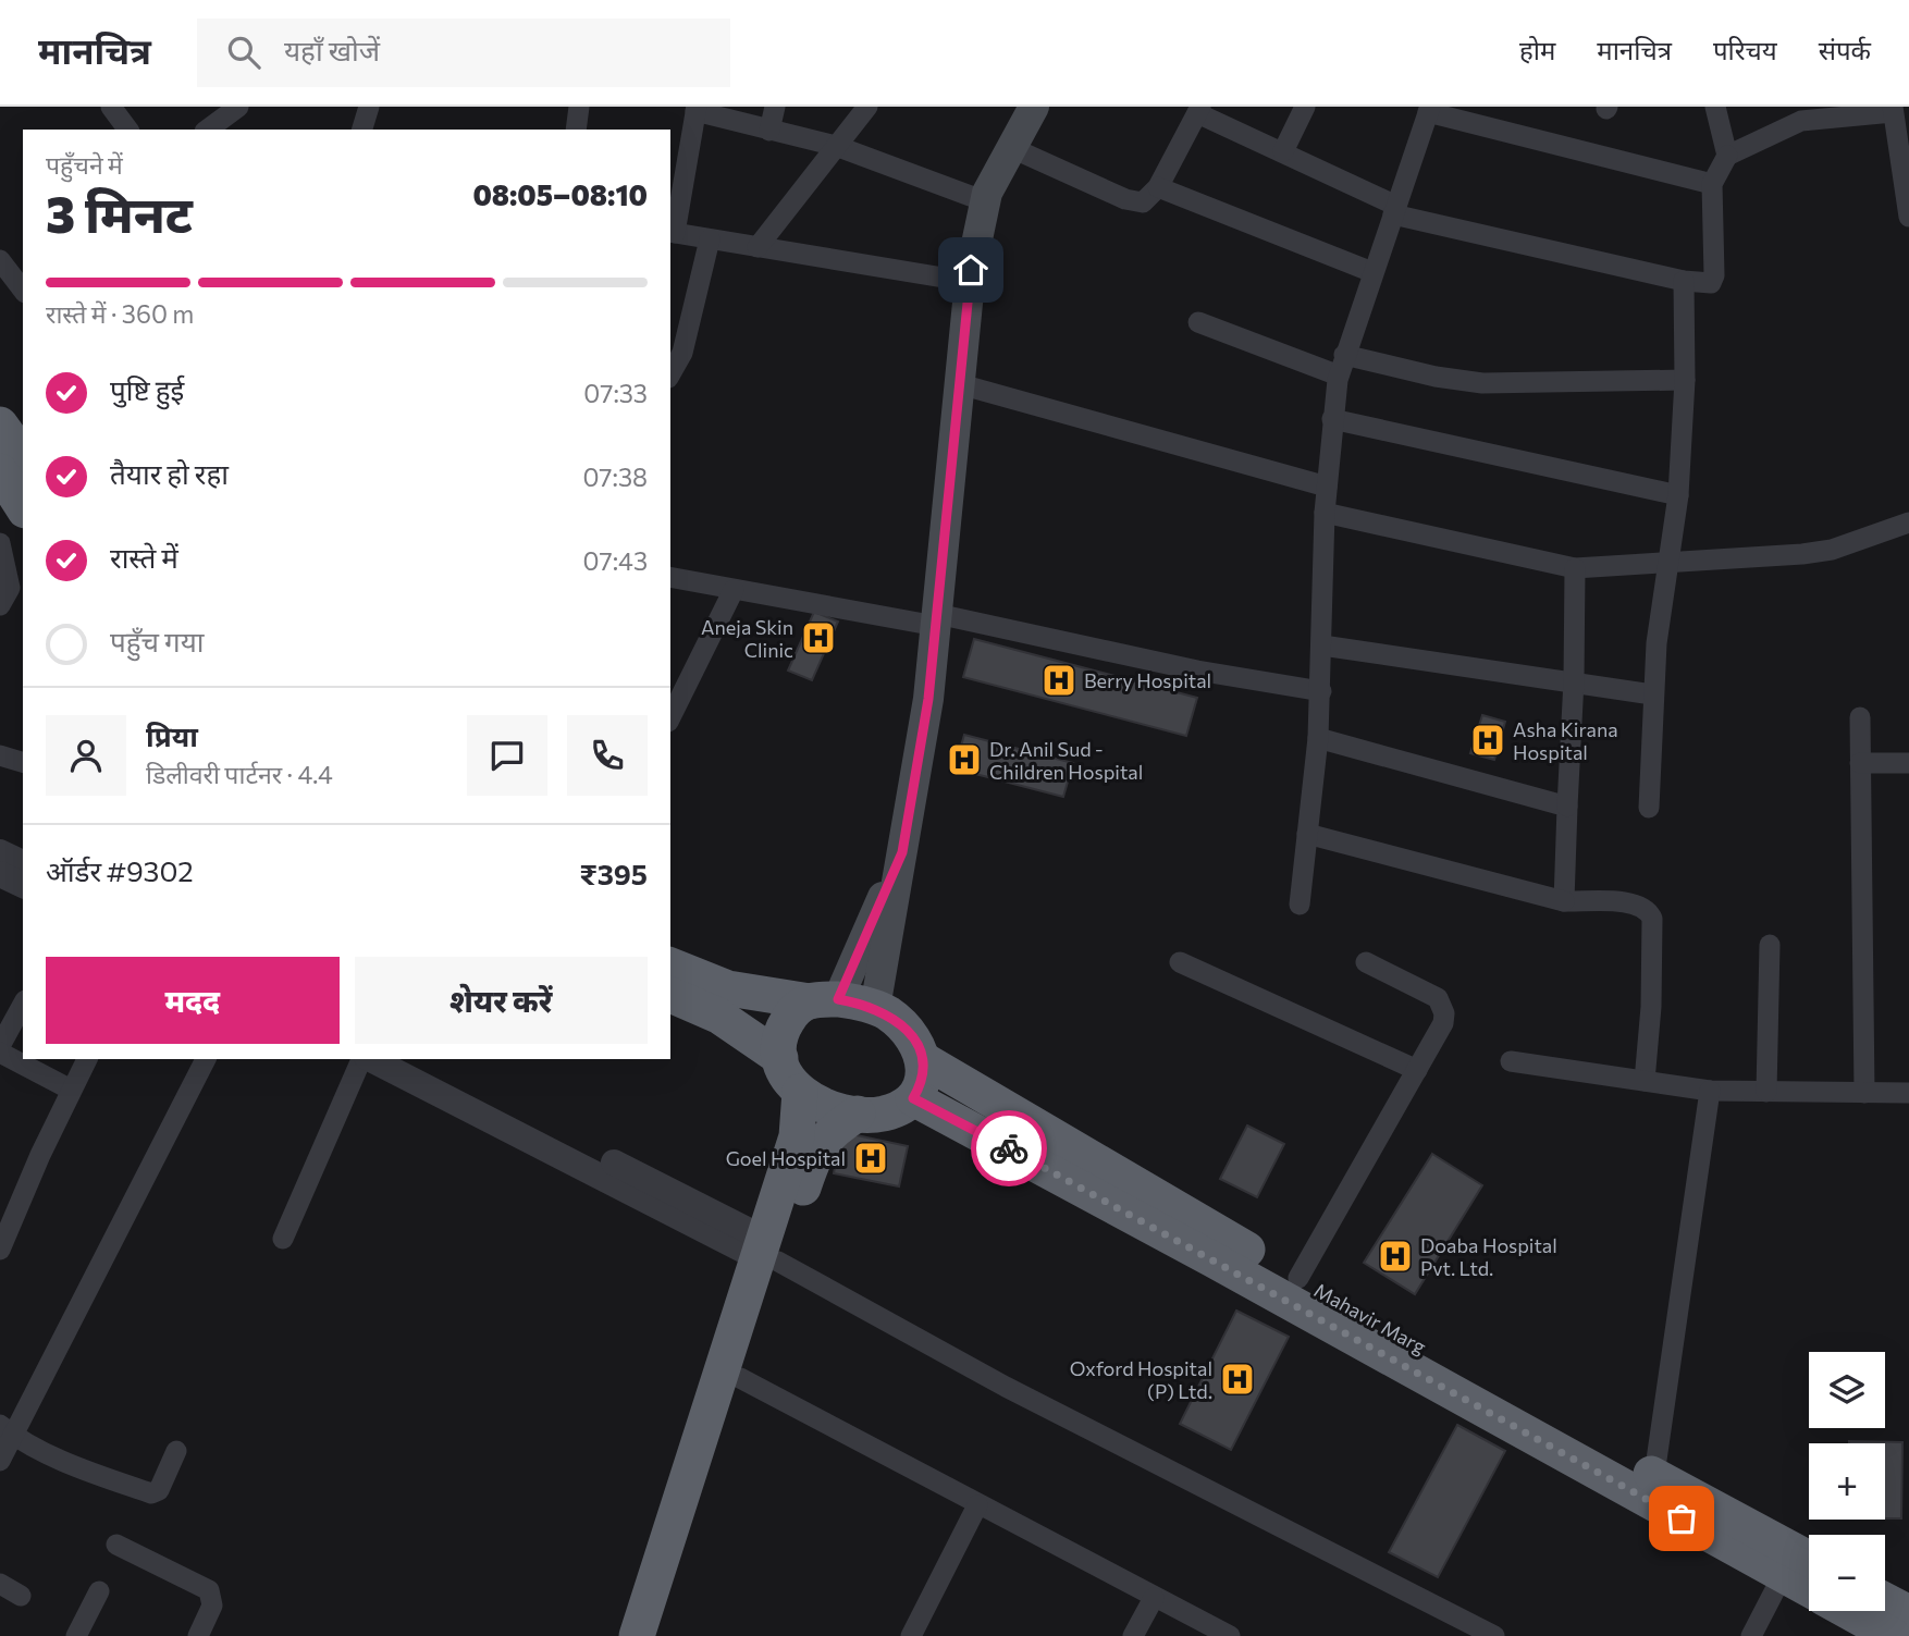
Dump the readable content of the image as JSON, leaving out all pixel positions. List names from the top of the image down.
{
  "streets": {
    "highway": ["Mahavir Marg"]
  },
  "places": {
    "hospital": [
      "Aneja Skin Clinic",
      "Berry Hospital",
      "Asha Kirana Hospital",
      "Dr. Anil Sud - Children Hospital",
      "Goel Hospital",
      "Doaba Hospital Pvt. Ltd.",
      "Oxford Hospital (P) Ltd."
    ]
  },
  "page": {
    "header": "मानचित्र",
    "search": "यहाँ खोजें",
    "nav": [
      "होम",
      "मानचित्र",
      "परिचय",
      "संपर्क"
    ],
    "heading": ["3 मिनट", "पहुँचने में", "08:05–08:10"],
    "panel": [
      "प्रिया",
      "डिलीवरी पार्टनर · 4.4",
      "ऑर्डर #9302",
      "₹395"
    ],
    "bar": "रास्ते में · 360 m",
    "list": [
      ["पुष्टि हुई", "07:33"],
      ["तैयार हो रहा", "07:38"],
      ["रास्ते में", "07:43"],
      "पहुँच गया"
    ],
    "buttons": ["मदद", "शेयर करें"],
    "map_buttons": ["+", "−"]
  }
}
